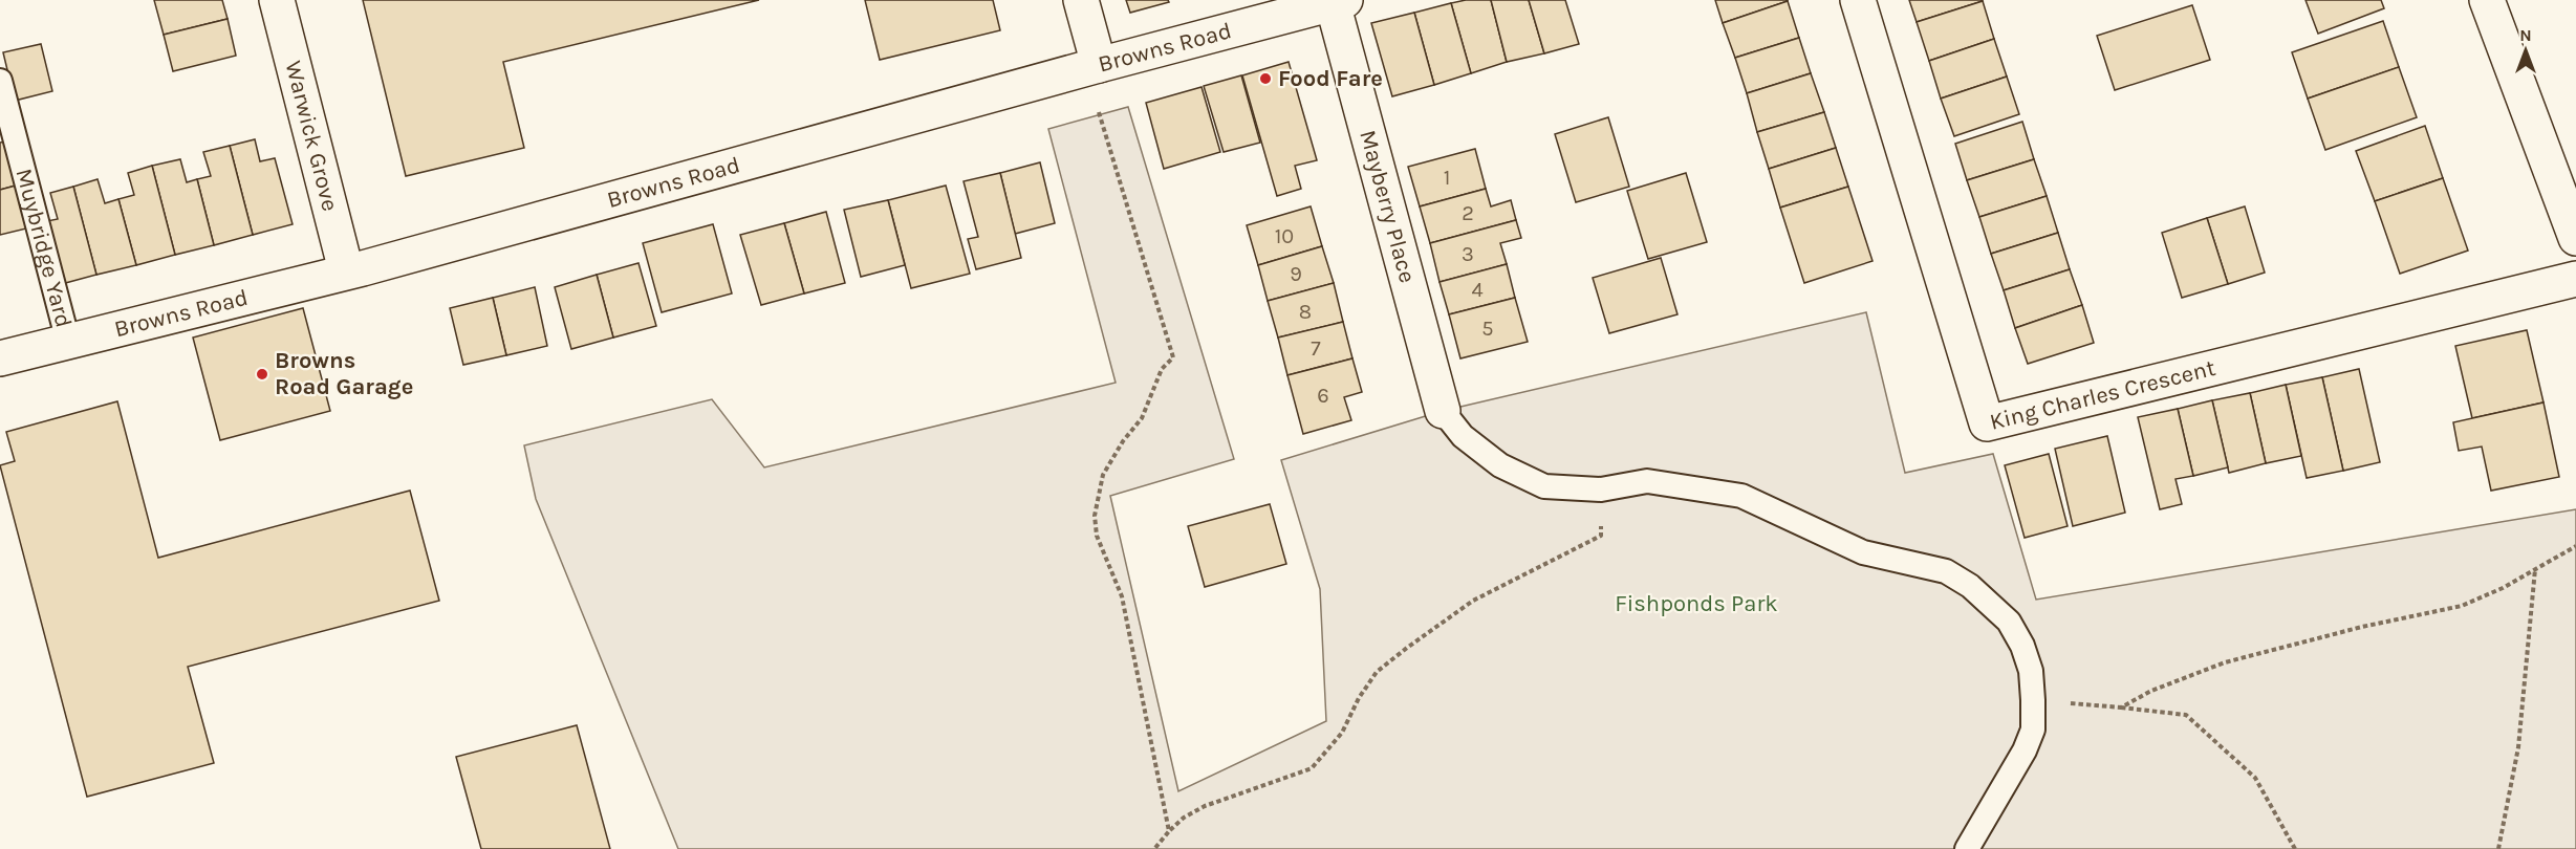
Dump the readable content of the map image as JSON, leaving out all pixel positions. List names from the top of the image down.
{
  "streets": {
    "street": [
      "Browns Road",
      "Warwick Grove",
      "Mayberry Place",
      "King Charles Crescent"
    ],
    "lane": ["Muybridge Yard"]
  },
  "crossings": [
    ["Browns Road", "Warwick Grove"],
    ["Browns Road", "Mayberry Place"],
    ["Browns Road", "Muybridge Yard"]
  ],
  "parks": ["Fishponds Park"],
  "places": ["Food Fare", "Browns Road Garage"],
  "house_numbers": [
    "1",
    "2",
    "10",
    "3",
    "9",
    "4",
    "8",
    "5",
    "7",
    "6"
  ],
  "north": "top"
}
